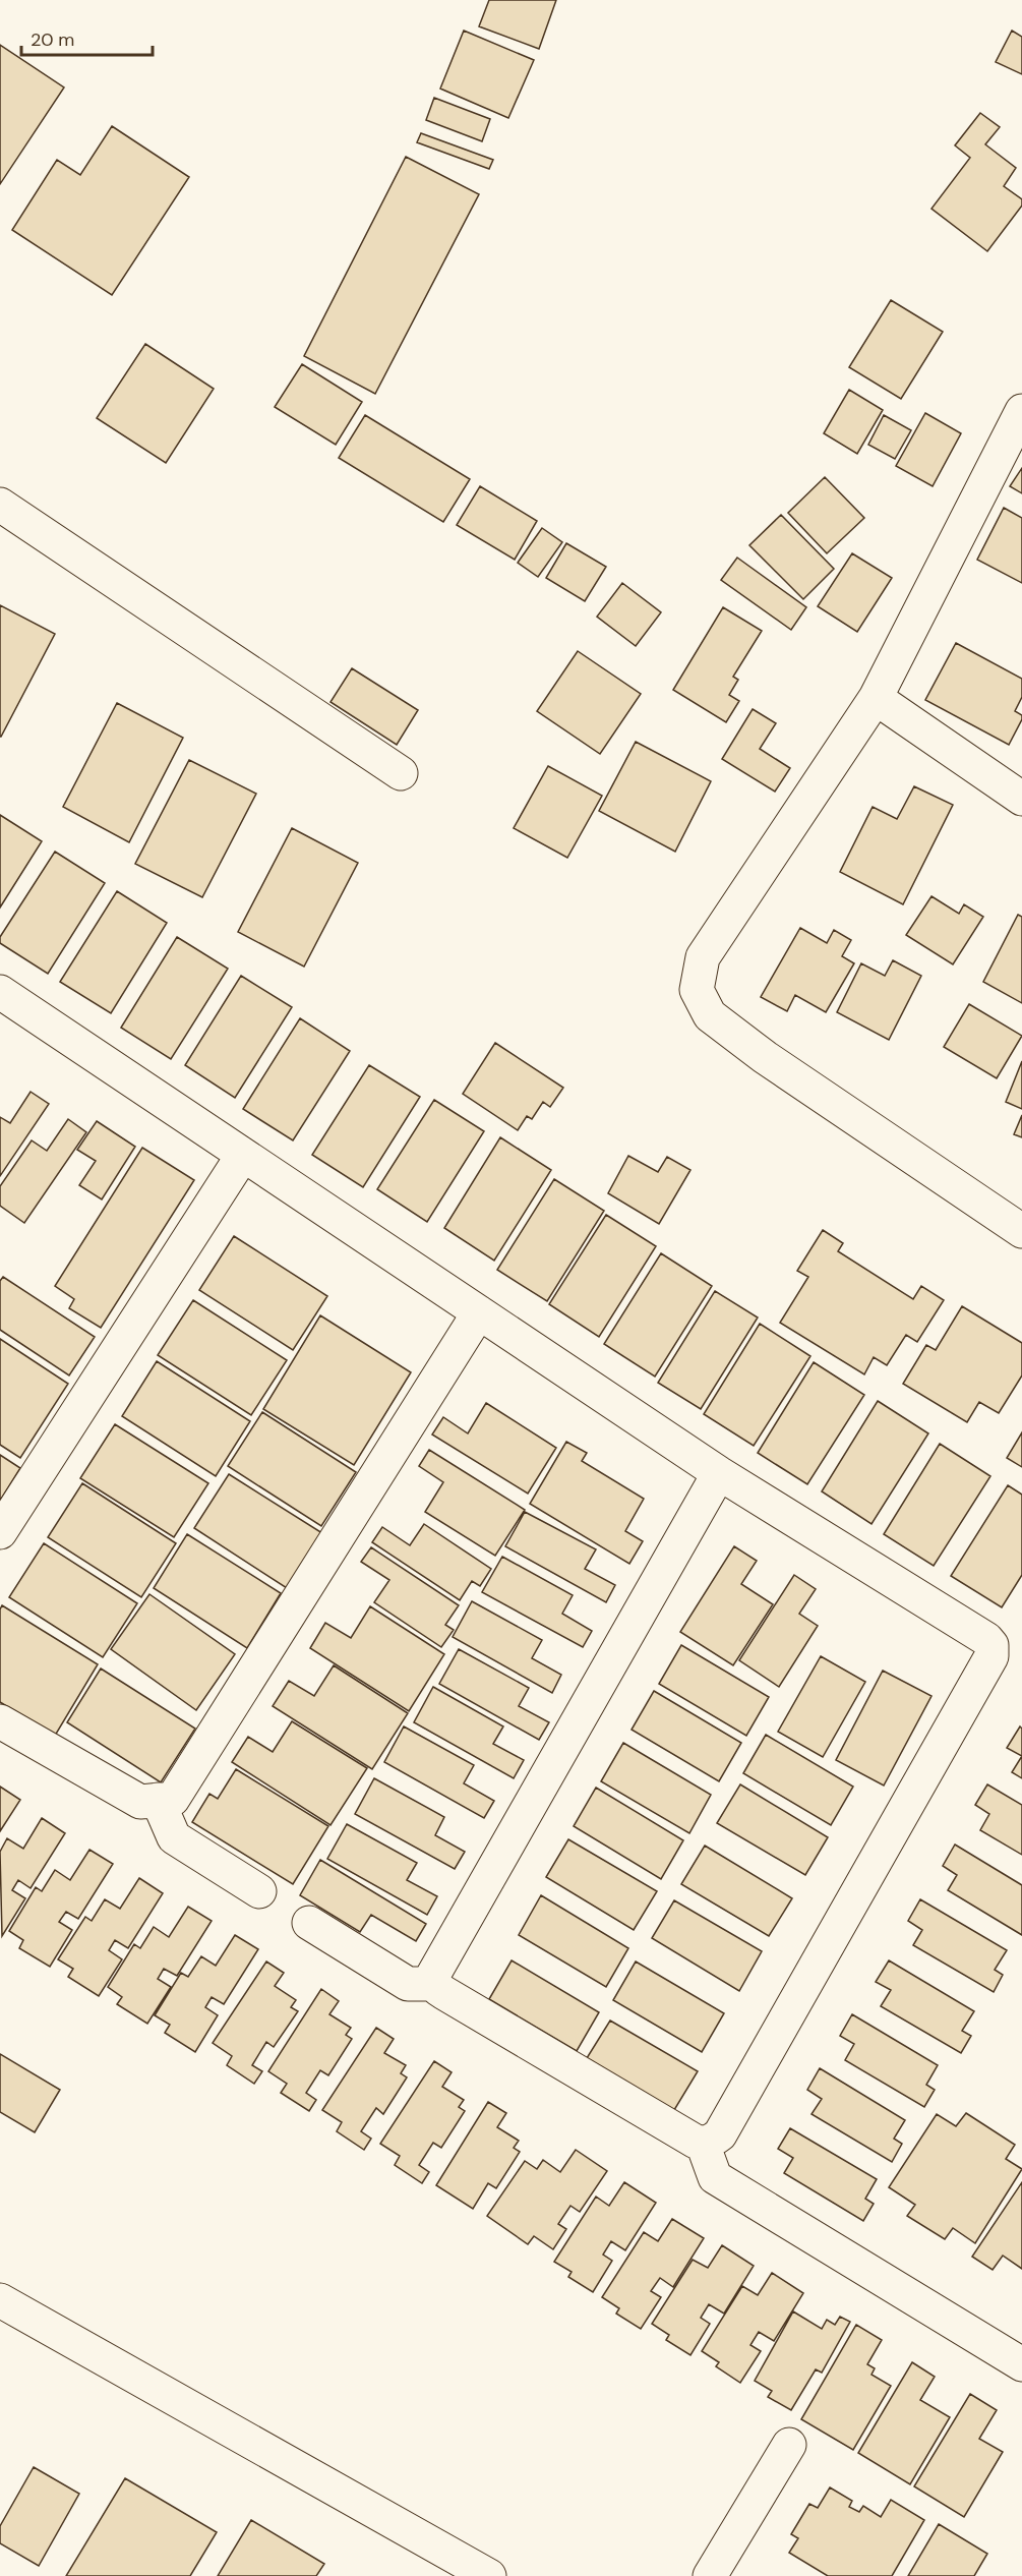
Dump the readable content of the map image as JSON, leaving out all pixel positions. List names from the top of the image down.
{
  "scale_bar": "20 m"
}
